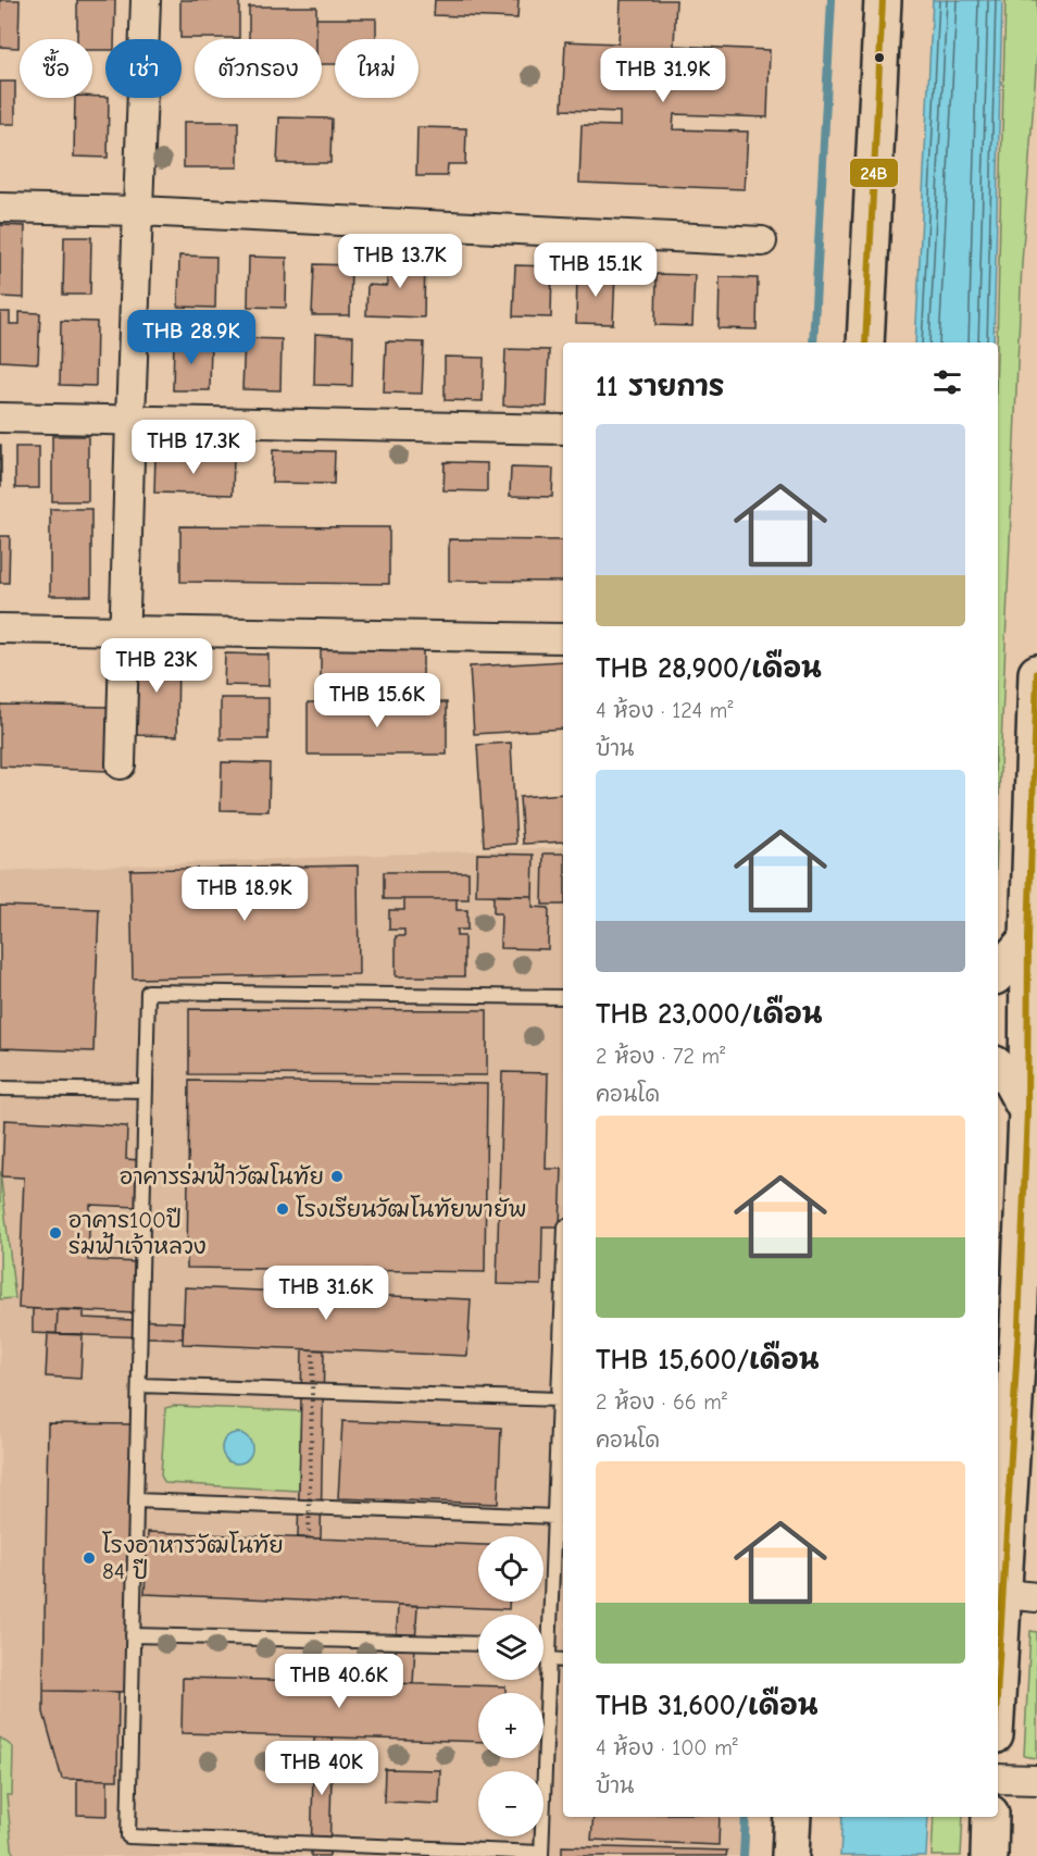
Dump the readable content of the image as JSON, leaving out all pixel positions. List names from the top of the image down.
{
  "places": [
    "อาคารร่มฟ้าวัฒโนทัย",
    "โรงเรียนวัฒโนทัยพายัพ",
    "อาคาร100ปี ร่มฟ้าเจ้าหลวง",
    "โรงอาหารวัฒโนทัย 84 ปี"
  ],
  "lines": ["transit line 24B"],
  "page": {
    "chip": [
      "ซื้อ",
      "เช่า",
      "ตัวกรอง",
      "ใหม่"
    ],
    "price": [
      "THB 31.9K",
      "THB 13.7K",
      "THB 15.1K",
      "THB 28.9K",
      "THB 17.3K",
      "THB 23K",
      "THB 15.6K",
      "THB 18.9K",
      "THB 31.6K",
      "THB 40.6K",
      "THB 40K"
    ],
    "heading": "11 รายการ",
    "list": [
      {
        "name": "THB 28,900/เดือน",
        "note": "4 ห้อง · 124 m² · บ้าน"
      },
      {
        "name": "THB 23,000/เดือน",
        "note": "2 ห้อง · 72 m² · คอนโด"
      },
      {
        "name": "THB 15,600/เดือน",
        "note": "2 ห้อง · 66 m² · คอนโด"
      },
      {
        "name": "THB 31,600/เดือน",
        "note": "4 ห้อง · 100 m² · บ้าน"
      }
    ],
    "map_buttons": ["+", "−"]
  }
}
